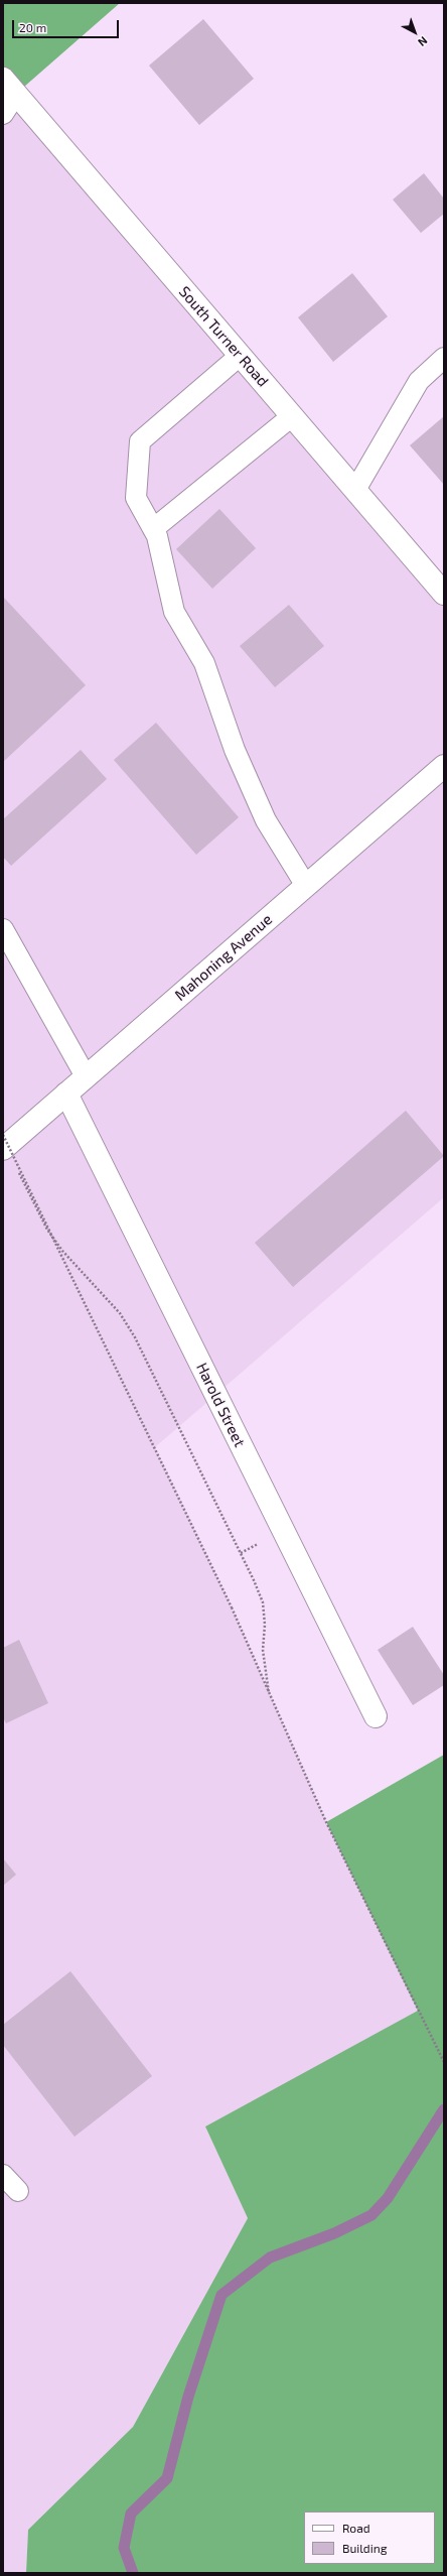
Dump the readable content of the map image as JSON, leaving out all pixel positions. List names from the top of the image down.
{
  "streets": {
    "street": ["South Turner Road", "Mahoning Avenue", "Harold Street"]
  },
  "crossings": [
    ["Mahoning Avenue", "Harold Street"]
  ],
  "legend": ["Road", "Building"],
  "scale_bar": "20 m",
  "north": "bottom right"
}
